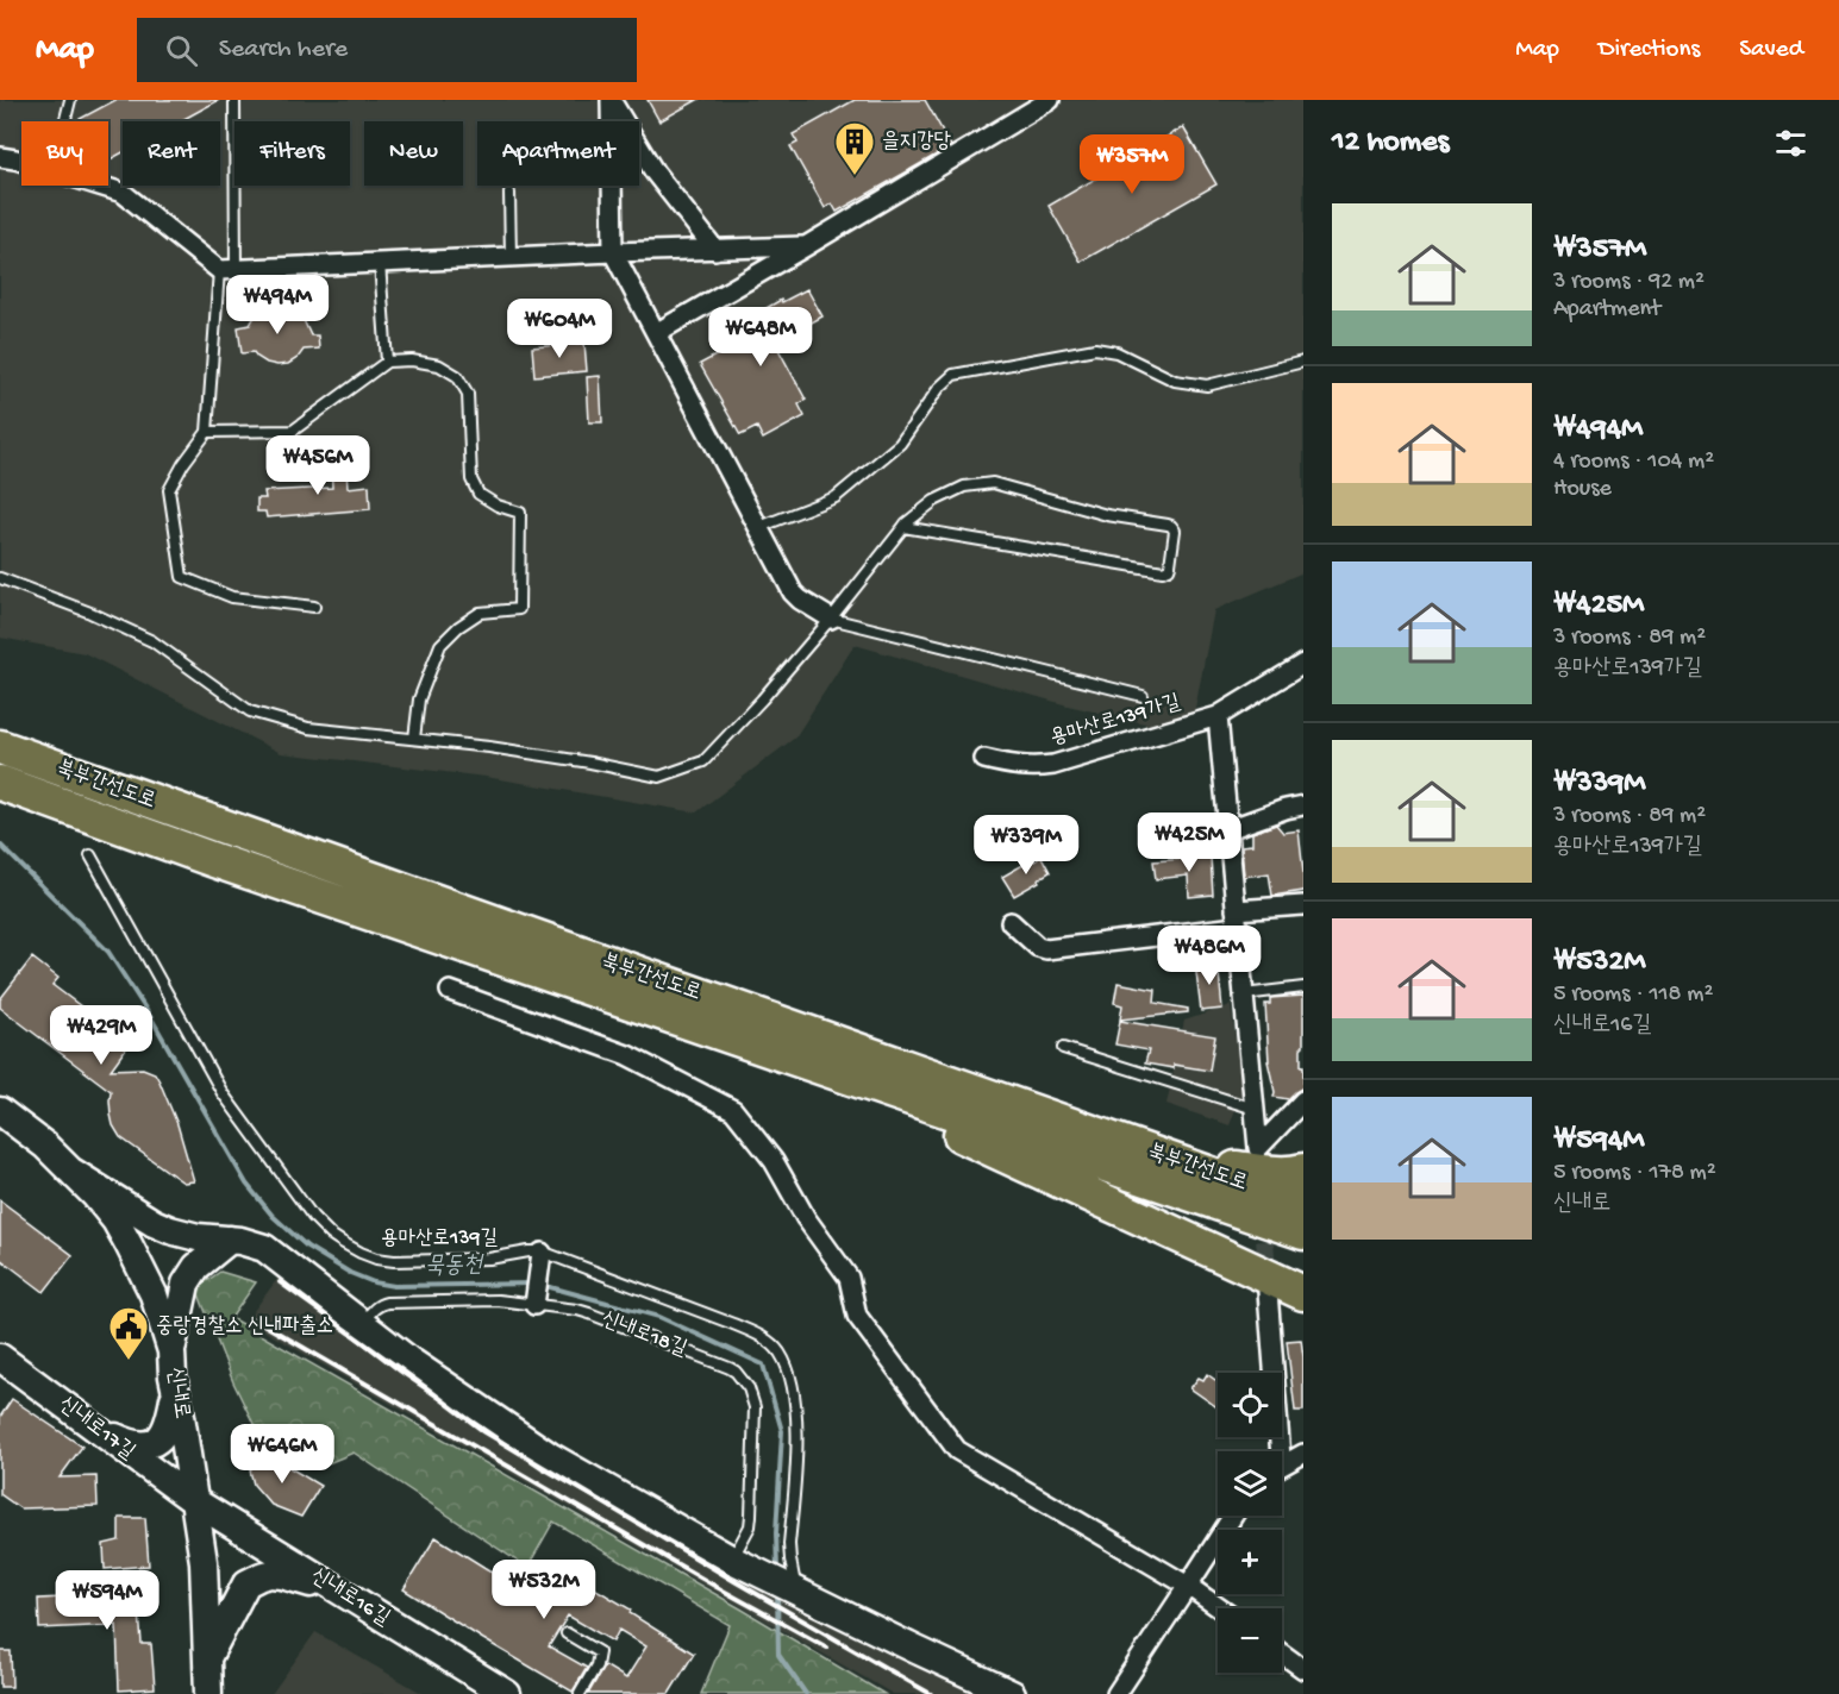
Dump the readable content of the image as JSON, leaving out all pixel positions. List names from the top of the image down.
{
  "streets": {
    "highway": ["북부간선도로"],
    "street": [
      "용마산로139가길",
      "신내로",
      "신내로17길",
      "신내로16길"
    ],
    "lane": ["용마산로139길", "신내로18길"]
  },
  "crossings": [
    ["신내로", "신내로17길"],
    ["신내로", "신내로16길"],
    ["신내로17길", "신내로16길"]
  ],
  "water": ["묵동천"],
  "places": {
    "building": ["을지강당"],
    "public building": ["중랑경찰소 신내파출소"]
  },
  "page": {
    "header": "Map",
    "search": "Search here",
    "nav": ["Map", "Directions", "Saved"],
    "heading": "12 homes",
    "chip": [
      "Buy",
      "Rent",
      "Filters",
      "New",
      "Apartment"
    ],
    "price": [
      "₩357M",
      "₩494M",
      "₩604M",
      "₩648M",
      "₩456M",
      "₩425M",
      "₩339M",
      "₩486M",
      "₩429M",
      "₩646M",
      "₩532M",
      "₩594M"
    ],
    "list": [
      {
        "name": "₩357M",
        "note": "3 rooms · 92 m² · Apartment"
      },
      {
        "name": "₩494M",
        "note": "4 rooms · 104 m² · House"
      },
      {
        "name": "₩425M",
        "note": "3 rooms · 89 m² · 용마산로139가길"
      },
      {
        "name": "₩339M",
        "note": "3 rooms · 89 m² · 용마산로139가길"
      },
      {
        "name": "₩532M",
        "note": "5 rooms · 118 m² · 신내로16길"
      },
      {
        "name": "₩594M",
        "note": "5 rooms · 178 m² · 신내로"
      }
    ],
    "map_buttons": ["+", "−"]
  }
}
